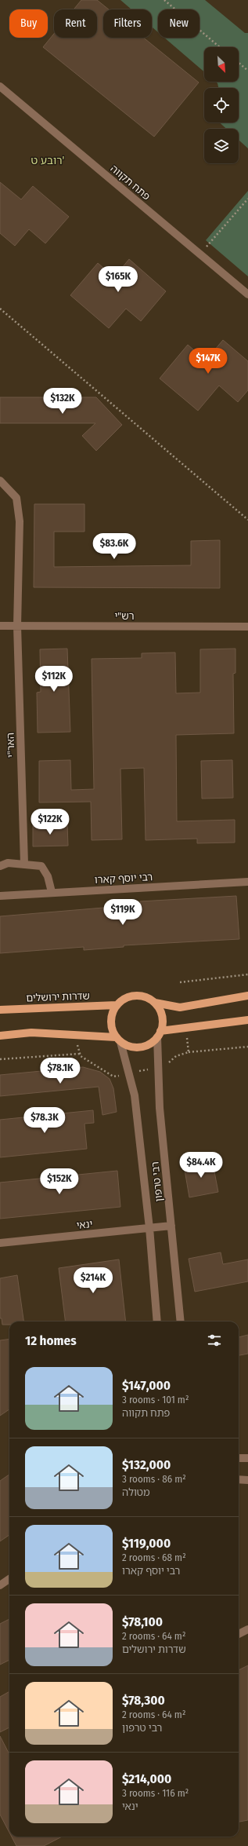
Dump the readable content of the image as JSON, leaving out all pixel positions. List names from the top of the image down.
{
  "streets": {
    "main road": ["שדרות ירושלים"],
    "street": [
      "פתח תקווה",
      "רש\"י",
      "האר\"י",
      "רבי יוסף קארו",
      "רבי טרפון",
      "ינאי"
    ]
  },
  "crossings": [
    ["רש\"י", "האר\"י"],
    ["שדרות ירושלים", "רבי טרפון"],
    ["רבי טרפון", "ינאי"]
  ],
  "districts": ["רובע ט'"],
  "north": "bottom right",
  "page": {
    "chip": [
      "Buy",
      "Rent",
      "Filters",
      "New"
    ],
    "price": [
      "$165K",
      "$147K",
      "$132K",
      "$83.6K",
      "$112K",
      "$122K",
      "$119K",
      "$78.1K",
      "$78.3K",
      "$84.4K",
      "$152K",
      "$214K"
    ],
    "heading": "12 homes",
    "list": [
      {
        "name": "$147,000",
        "note": "3 rooms · 101 m² · פתח תקווה"
      },
      {
        "name": "$132,000",
        "note": "3 rooms · 86 m² · מטולה"
      },
      {
        "name": "$119,000",
        "note": "2 rooms · 68 m² · רבי יוסף קארו"
      },
      {
        "name": "$78,100",
        "note": "2 rooms · 64 m² · שדרות ירושלים"
      },
      {
        "name": "$78,300",
        "note": "2 rooms · 64 m² · רבי טרפון"
      },
      {
        "name": "$214,000",
        "note": "3 rooms · 116 m² · ינאי"
      }
    ]
  }
}
